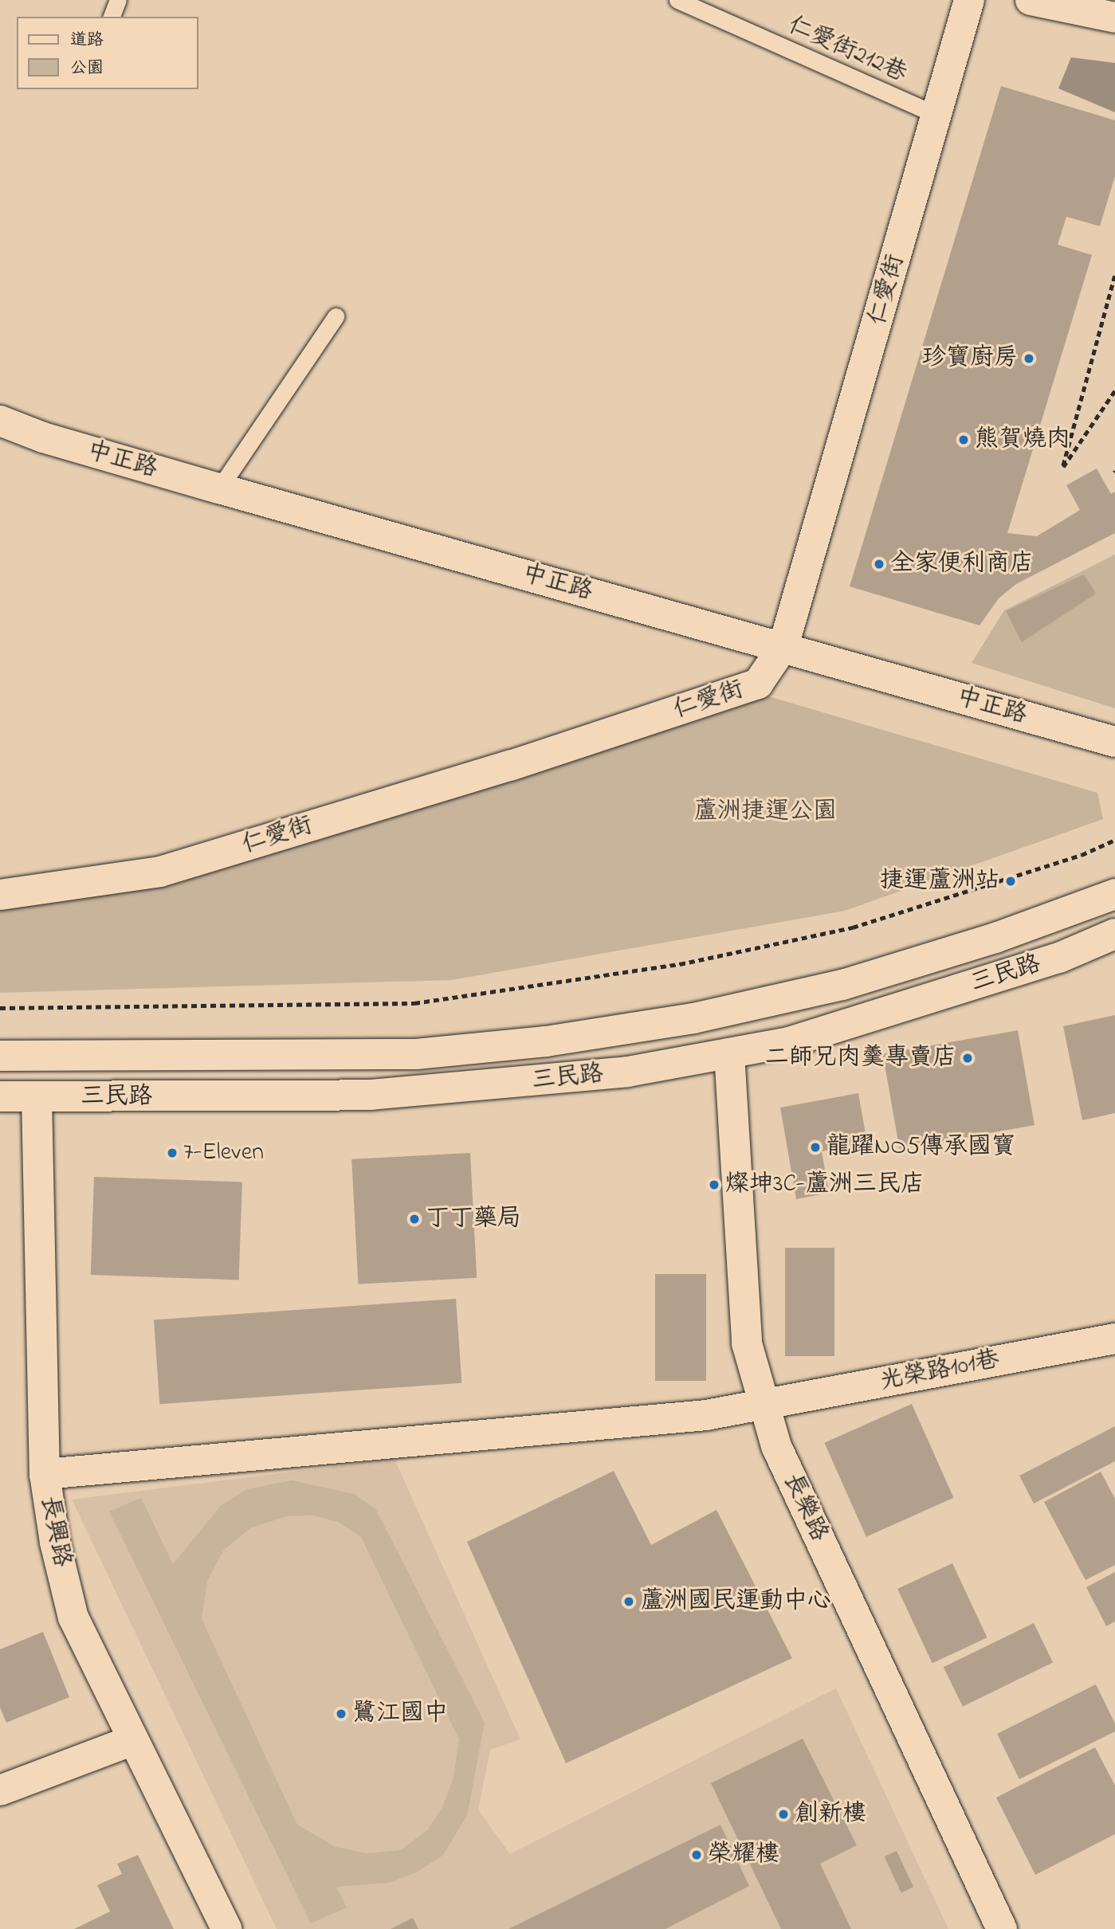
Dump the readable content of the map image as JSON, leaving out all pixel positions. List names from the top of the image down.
{
  "streets": {
    "street": [
      "仁愛街",
      "中正路",
      "三民路",
      "光榮路101巷",
      "長樂路",
      "長興路"
    ],
    "lane": ["仁愛街212巷"]
  },
  "crossings": [
    ["仁愛街212巷", "仁愛街"],
    ["仁愛街", "中正路"],
    ["三民路", "長樂路"],
    ["三民路", "長興路"],
    ["光榮路101巷", "長樂路"],
    ["光榮路101巷", "長興路"]
  ],
  "parks": ["蘆洲捷運公園"],
  "places": [
    "珍寶廚房",
    "熊賀燒肉",
    "全家便利商店",
    "捷運蘆洲站",
    "二師兄肉羹專賣店",
    "龍躍NO5傳承國寶",
    "7-Eleven",
    "燦坤3C-蘆洲三民店",
    "丁丁藥局",
    "蘆洲國民運動中心",
    "鷺江國中",
    "創新樓",
    "榮耀樓"
  ],
  "legend": ["道路", "公園"]
}
